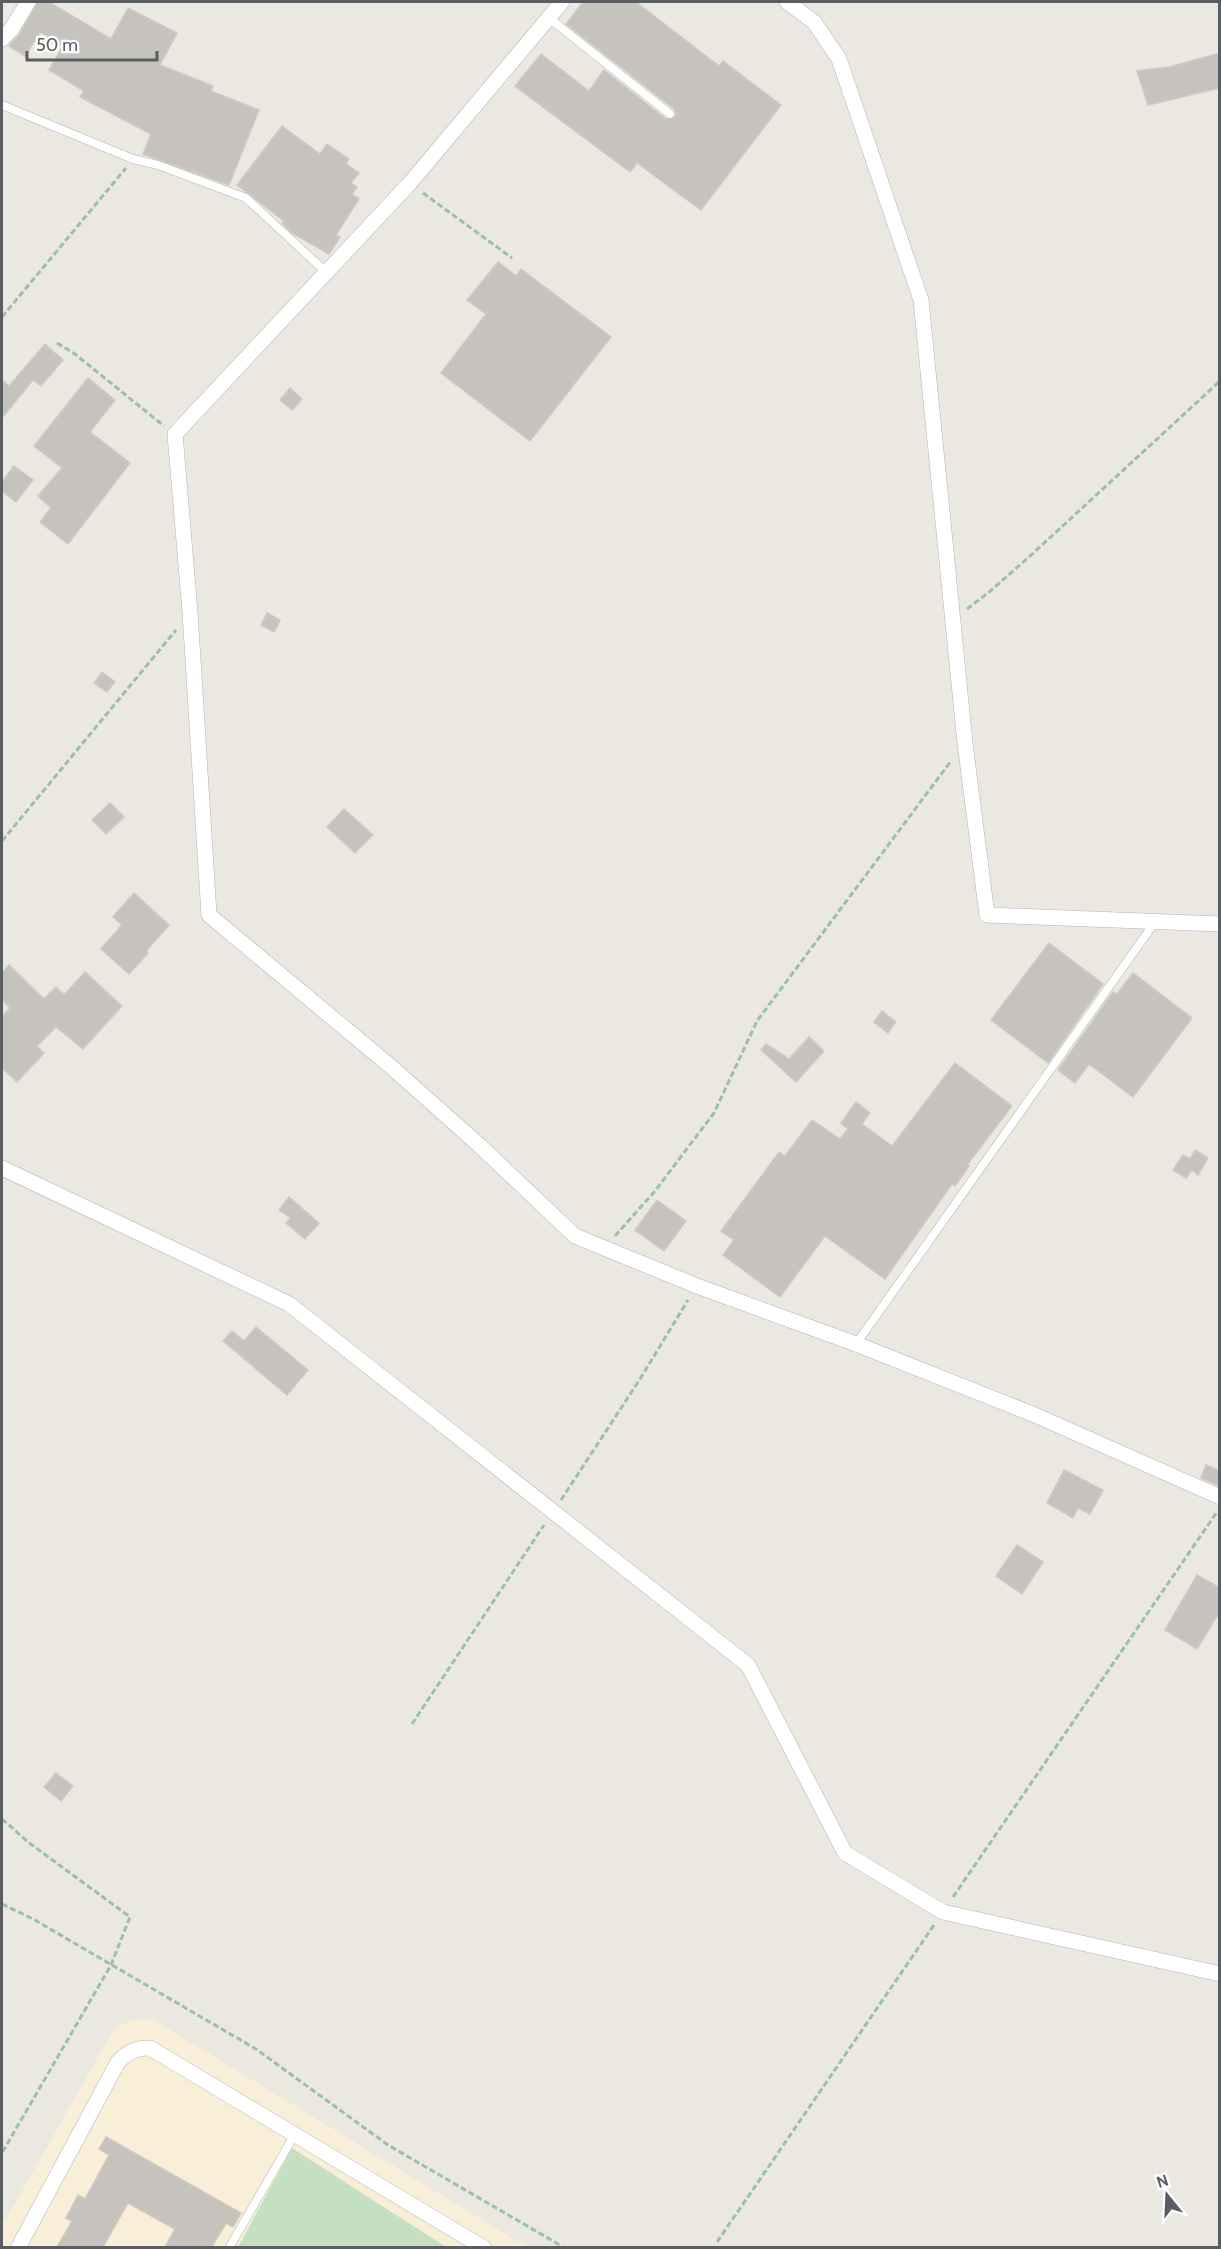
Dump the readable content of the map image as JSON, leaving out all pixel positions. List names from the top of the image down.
{
  "scale_bar": "50 m",
  "north": "top"
}
